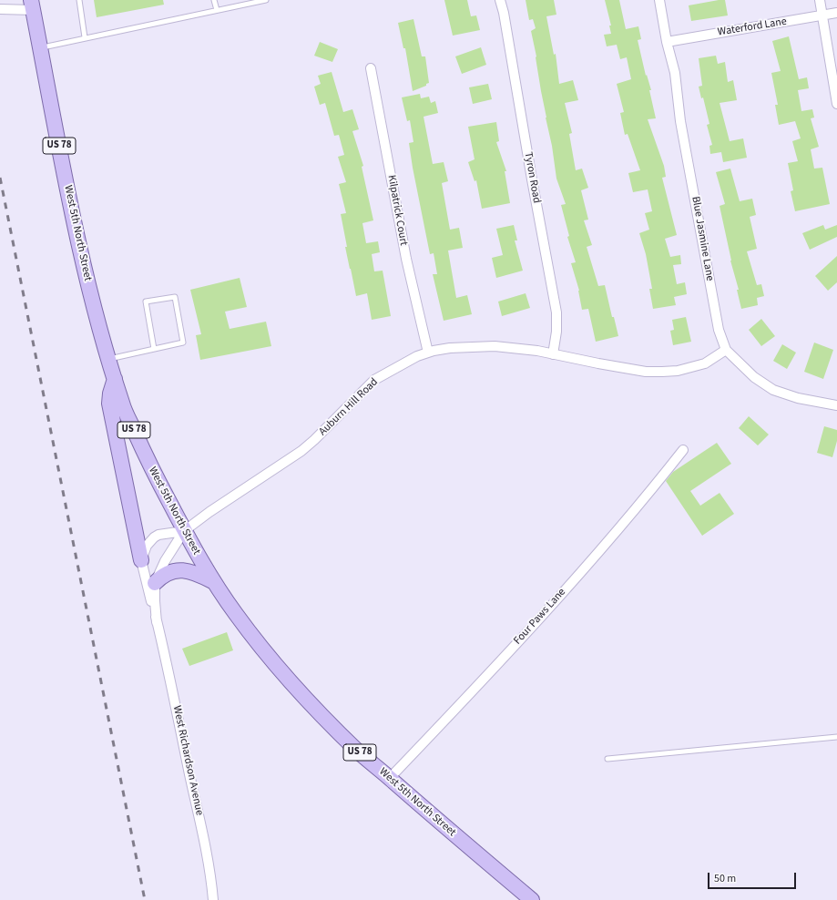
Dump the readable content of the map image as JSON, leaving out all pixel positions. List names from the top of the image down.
{
  "streets": {
    "main road": ["US 78", "West 5th North Street"],
    "street": [
      "Waterford Lane",
      "Tyron Road",
      "Kilpatrick Court",
      "Blue Jasmine Lane",
      "Auburn Hill Road",
      "Four Paws Lane",
      "West Richardson Avenue"
    ]
  },
  "crossings": [
    ["Waterford Lane", "Blue Jasmine Lane"],
    ["Tyron Road", "Auburn Hill Road"],
    ["Kilpatrick Court", "Auburn Hill Road"],
    ["West 5th North Street", "Auburn Hill Road"],
    ["West 5th North Street", "Four Paws Lane"],
    ["West 5th North Street", "West Richardson Avenue"],
    ["Blue Jasmine Lane", "Auburn Hill Road"],
    ["Auburn Hill Road", "West Richardson Avenue"]
  ],
  "scale_bar": "50 m"
}
